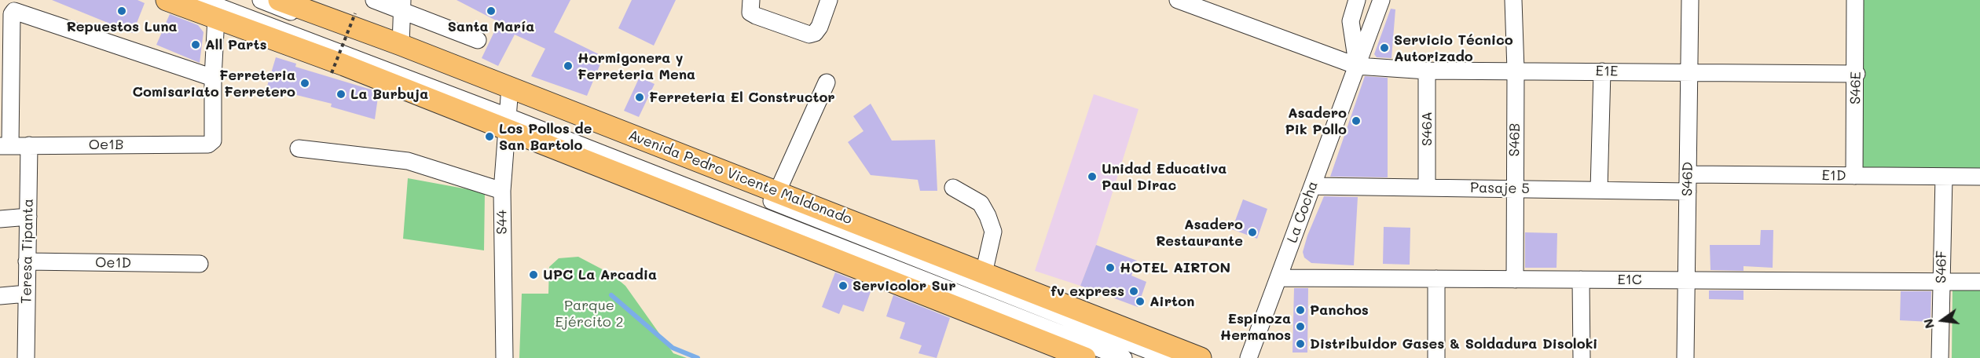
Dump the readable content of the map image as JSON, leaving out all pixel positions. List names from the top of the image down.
{
  "streets": {
    "main road": ["Avenida Pedro Vicente Maldonado"],
    "street": [
      "E1E",
      "S46E",
      "S46A",
      "S46B",
      "Oe1B",
      "E1D",
      "S46D",
      "Pasaje 5",
      "La Cocha",
      "S44",
      "Teresa Tipanta",
      "Oe1D",
      "S46F",
      "E1C"
    ]
  },
  "crossings": [
    ["E1E", "S46E"],
    ["E1E", "S46A"],
    ["E1E", "S46B"],
    ["E1E", "S46D"],
    ["E1E", "La Cocha"],
    ["S46E", "E1D"],
    ["S46A", "Pasaje 5"],
    ["S46B", "Pasaje 5"],
    ["S46B", "E1C"],
    ["Oe1B", "Teresa Tipanta"],
    ["E1D", "S46D"],
    ["E1D", "S46F"],
    ["Avenida Pedro Vicente Maldonado", "S44"],
    ["S46D", "Pasaje 5"],
    ["S46D", "E1C"],
    ["Pasaje 5", "La Cocha"],
    ["La Cocha", "E1C"],
    ["Teresa Tipanta", "Oe1D"],
    ["S46F", "E1C"]
  ],
  "parks": ["Parque Ejército 2"],
  "places": [
    "Repuestos Luna",
    "Santa María",
    "All Parts",
    "Servicio Técnico Autorizado",
    "Hormigonera y Ferreteria Mena",
    "Ferreteria Comisariato Ferretero",
    "La Burbuja",
    "Ferreteria El Constructor",
    "Asadero Pik Pollo",
    "Los Pollos de San Bartolo",
    "Unidad Educativa Paul Dirac",
    "Asadero Restaurante",
    "HOTEL AIRTON",
    "UPC La Arcadia",
    "Servicolor Sur",
    "fv express",
    "Airton",
    "Panchos",
    "Espinoza Hermanos",
    "Distribuidor Gases & Soldadura Disoloki"
  ],
  "north": "left"
}
